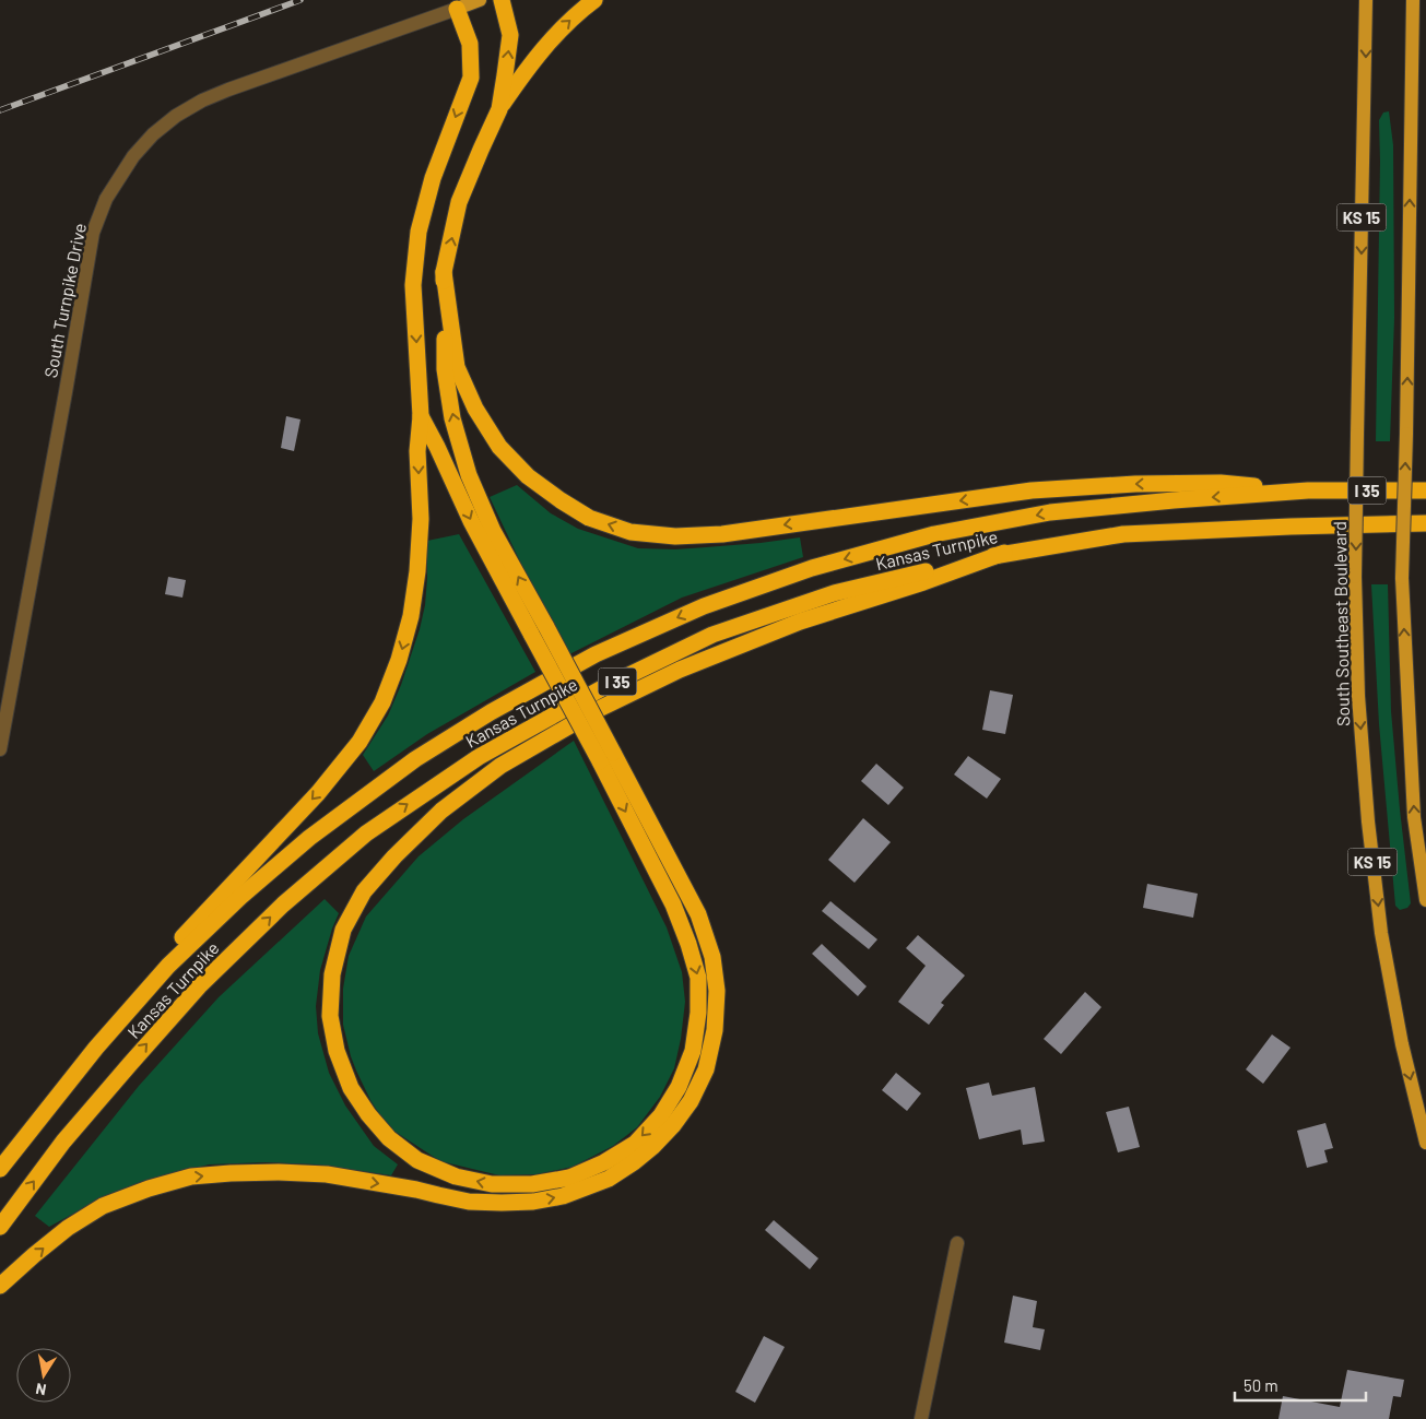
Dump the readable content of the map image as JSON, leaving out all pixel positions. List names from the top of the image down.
{
  "streets": {
    "highway": ["I 35", "Kansas Turnpike"],
    "main road": ["KS 15", "South Southeast Boulevard"],
    "street": ["South Turnpike Drive"]
  },
  "scale_bar": "50 m",
  "north": "bottom"
}
